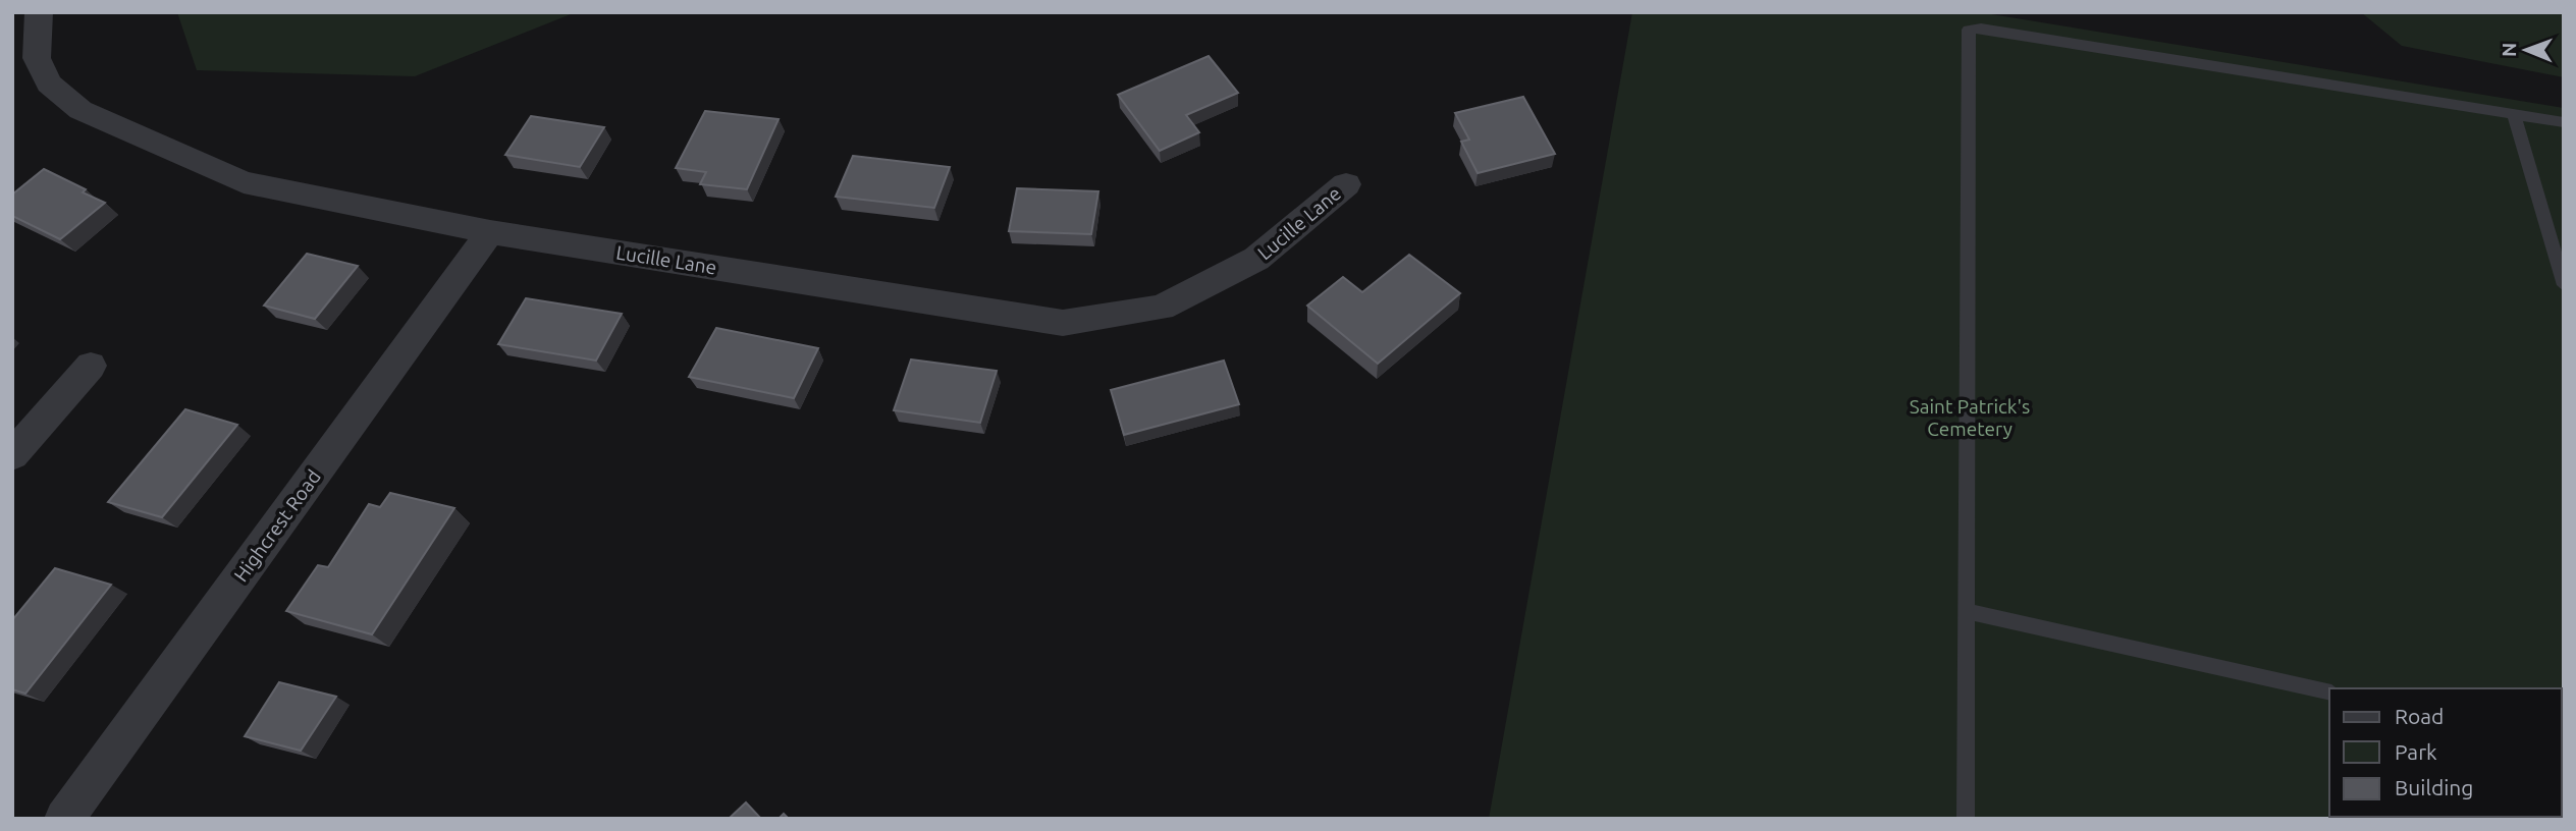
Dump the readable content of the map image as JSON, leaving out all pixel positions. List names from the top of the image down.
{
  "streets": {
    "street": ["Lucille Lane", "Highcrest Road"]
  },
  "crossings": [
    ["Lucille Lane", "Highcrest Road"]
  ],
  "parks": ["Saint Patrick's Cemetery"],
  "legend": ["Road", "Park", "Building"],
  "north": "left"
}
